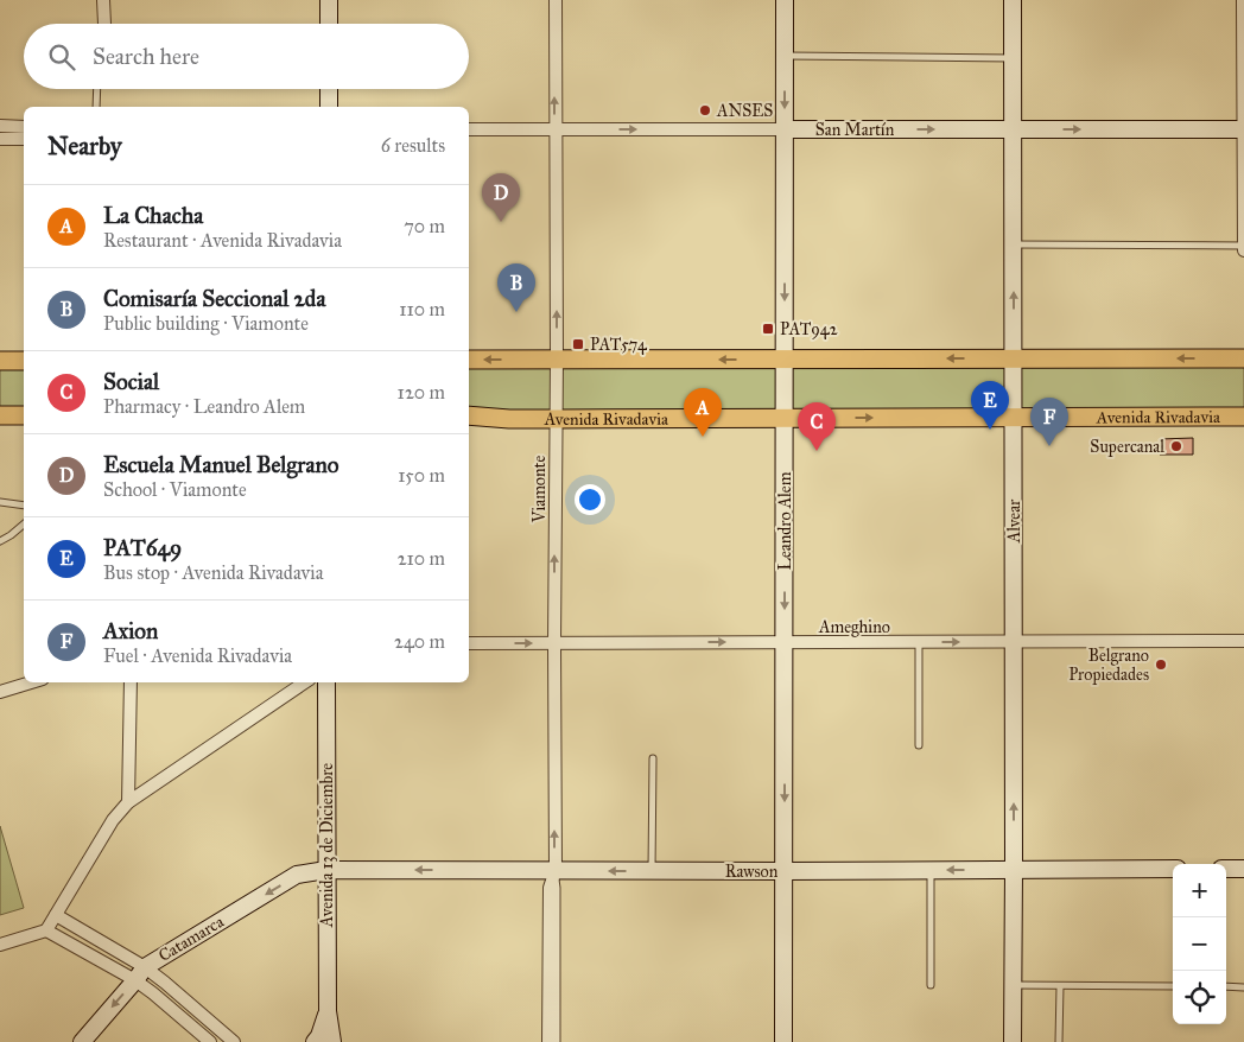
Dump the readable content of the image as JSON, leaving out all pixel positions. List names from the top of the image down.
{
  "streets": {
    "main road": [
      "San Martín",
      "Avenida Rivadavia",
      "Leandro Alem",
      "Alvear",
      "Avenida 13 de Diciembre",
      "Rawson",
      "Catamarca"
    ],
    "street": ["Viamonte", "Ameghino"]
  },
  "crossings": [
    ["San Martín", "Viamonte"],
    ["San Martín", "Leandro Alem"],
    ["San Martín", "Alvear"],
    ["Avenida Rivadavia", "Viamonte"],
    ["Avenida Rivadavia", "Leandro Alem"],
    ["Avenida Rivadavia", "Alvear"],
    ["Viamonte", "Ameghino"],
    ["Viamonte", "Rawson"],
    ["Leandro Alem", "Ameghino"],
    ["Leandro Alem", "Rawson"],
    ["Alvear", "Ameghino"],
    ["Alvear", "Rawson"],
    ["Avenida 13 de Diciembre", "Rawson"],
    ["Avenida 13 de Diciembre", "Catamarca"],
    ["Rawson", "Catamarca"]
  ],
  "one_way": [
    "San Martín",
    "Viamonte",
    "Leandro Alem",
    "Ameghino",
    "Rawson",
    "Catamarca"
  ],
  "places": {
    "other": ["ANSES", "Supercanal", "Belgrano Propiedades"],
    "transit": ["PAT942", "PAT574"]
  },
  "page": {
    "search": "Search here",
    "heading": ["Nearby", "6 results"],
    "pins": [
      "D",
      "B",
      "E",
      "A",
      "F",
      "C"
    ],
    "list": [
      {
        "mark": "A",
        "name": "La Chacha",
        "note": "Restaurant · Avenida Rivadavia",
        "value": "70 m"
      },
      {
        "mark": "B",
        "name": "Comisaría Seccional 2da",
        "note": "Public building · Viamonte",
        "value": "110 m"
      },
      {
        "mark": "C",
        "name": "Social",
        "note": "Pharmacy · Leandro Alem",
        "value": "120 m"
      },
      {
        "mark": "D",
        "name": "Escuela Manuel Belgrano",
        "note": "School · Viamonte",
        "value": "150 m"
      },
      {
        "mark": "E",
        "name": "PAT649",
        "note": "Bus stop · Avenida Rivadavia",
        "value": "210 m"
      },
      {
        "mark": "F",
        "name": "Axion",
        "note": "Fuel · Avenida Rivadavia",
        "value": "240 m"
      }
    ],
    "map_buttons": ["+", "−"]
  }
}
